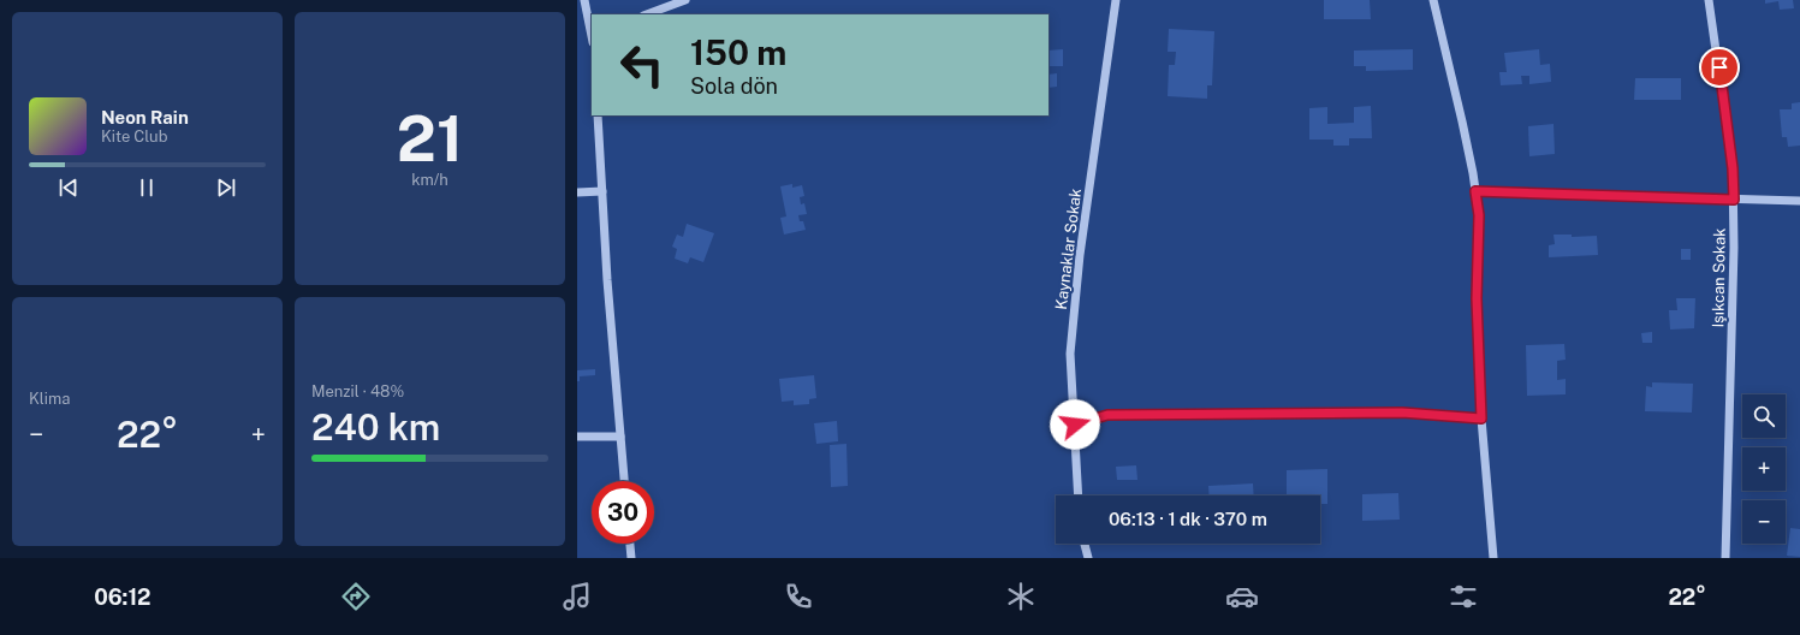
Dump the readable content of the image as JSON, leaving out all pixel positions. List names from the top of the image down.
{
  "streets": {
    "street": ["Kaynaklar Sokak", "Işıkcan Sokak"]
  },
  "page": {
    "tile": [
      ["21", "km/h"],
      "Klima",
      ["Menzil · 48%", "240 km"]
    ],
    "turn": ["150 m", "Sola dön"],
    "song": ["Neon Rain", "Kite Club"],
    "map_buttons": ["+", "−"],
    "heat": ["−", "22°", "+"],
    "limit": "30",
    "trip": "06:13 · 1 dk · 370 m",
    "tabs": ["06:12", "22°"]
  }
}
